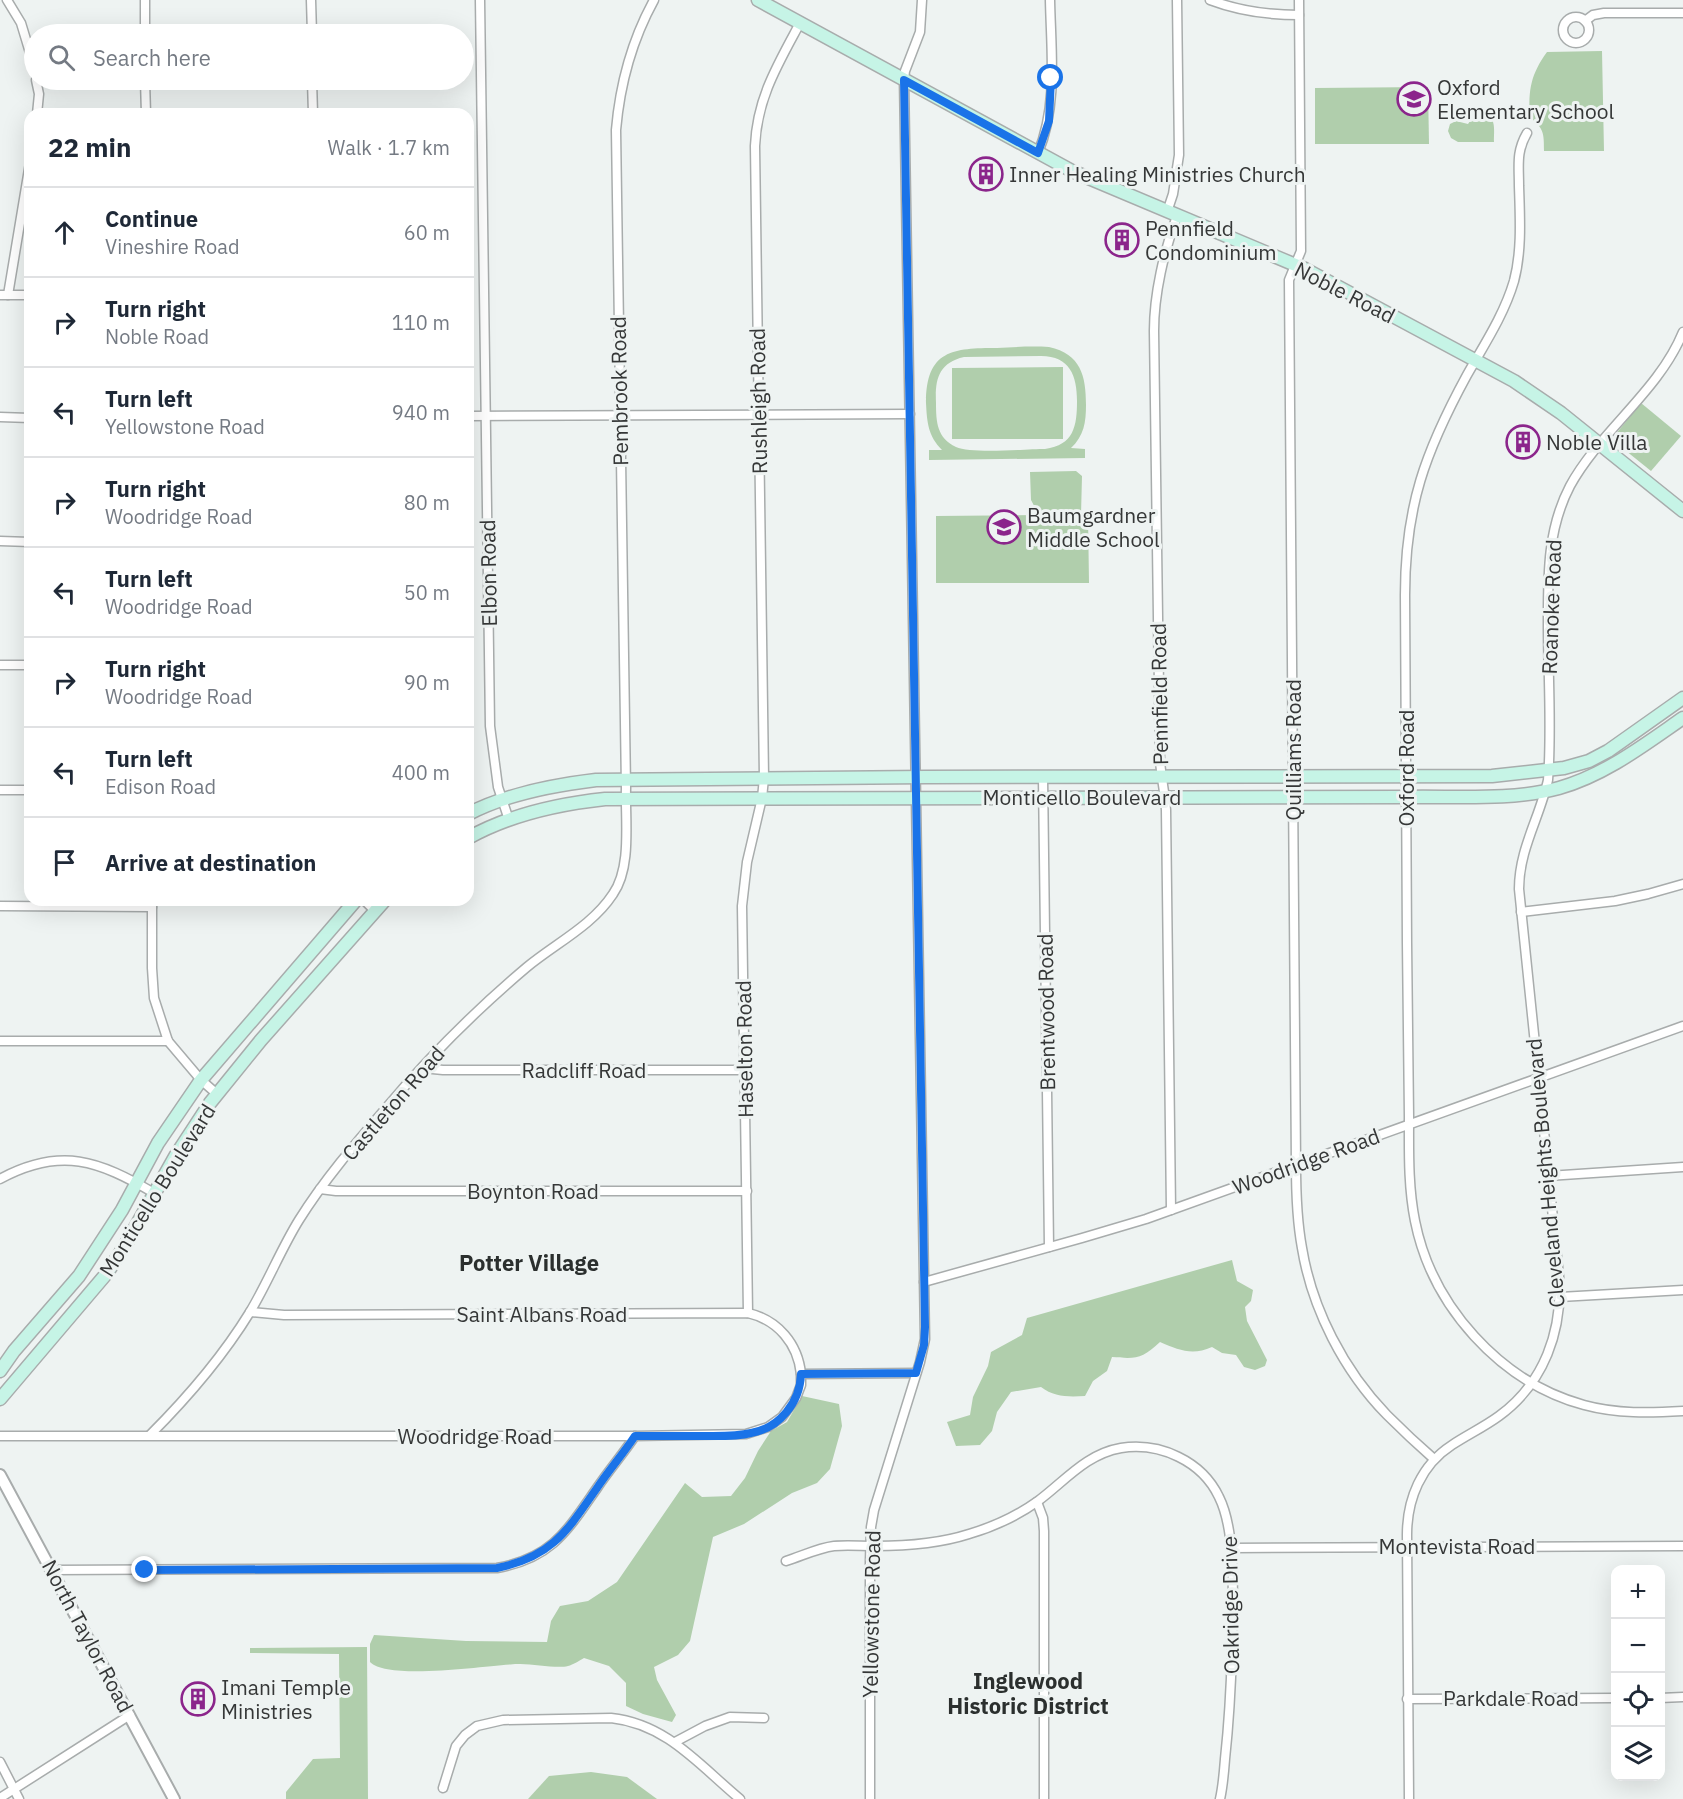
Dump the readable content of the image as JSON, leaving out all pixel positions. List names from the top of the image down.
{
  "streets": {
    "main road": ["Noble Road", "Monticello Boulevard"],
    "street": [
      "Pembrook Road",
      "Rushleigh Road",
      "Elbon Road",
      "Roanoke Road",
      "Pennfield Road",
      "Quilliams Road",
      "Oxford Road",
      "Brentwood Road",
      "Haselton Road",
      "Radcliff Road",
      "Castleton Road",
      "Woodridge Road",
      "Cleveland Heights Boulevard",
      "Boynton Road",
      "Saint Albans Road",
      "Montevista Road",
      "Oakridge Drive",
      "Yellowstone Road",
      "North Taylor Road",
      "Parkdale Road"
    ]
  },
  "crossings": [
    ["Noble Road", "Rushleigh Road"],
    ["Noble Road", "Roanoke Road"],
    ["Noble Road", "Pennfield Road"],
    ["Noble Road", "Quilliams Road"],
    ["Noble Road", "Oxford Road"],
    ["Noble Road", "Yellowstone Road"],
    ["Pembrook Road", "Monticello Boulevard"],
    ["Pembrook Road", "Castleton Road"],
    ["Rushleigh Road", "Monticello Boulevard"],
    ["Rushleigh Road", "Haselton Road"],
    ["Elbon Road", "Monticello Boulevard"],
    ["Roanoke Road", "Monticello Boulevard"],
    ["Roanoke Road", "Cleveland Heights Boulevard"],
    ["Pennfield Road", "Monticello Boulevard"],
    ["Pennfield Road", "Woodridge Road"],
    ["Quilliams Road", "Monticello Boulevard"],
    ["Quilliams Road", "Woodridge Road"],
    ["Quilliams Road", "Cleveland Heights Boulevard"],
    ["Oxford Road", "Monticello Boulevard"],
    ["Oxford Road", "Woodridge Road"],
    ["Oxford Road", "Cleveland Heights Boulevard"],
    ["Monticello Boulevard", "Brentwood Road"],
    ["Monticello Boulevard", "Haselton Road"],
    ["Monticello Boulevard", "Castleton Road"],
    ["Monticello Boulevard", "Cleveland Heights Boulevard"],
    ["Monticello Boulevard", "Yellowstone Road"],
    ["Brentwood Road", "Woodridge Road"],
    ["Haselton Road", "Radcliff Road"],
    ["Haselton Road", "Boynton Road"],
    ["Haselton Road", "Saint Albans Road"],
    ["Radcliff Road", "Castleton Road"],
    ["Castleton Road", "Woodridge Road"],
    ["Castleton Road", "Boynton Road"],
    ["Castleton Road", "Saint Albans Road"],
    ["Woodridge Road", "Cleveland Heights Boulevard"],
    ["Woodridge Road", "Saint Albans Road"],
    ["Woodridge Road", "Yellowstone Road"],
    ["Cleveland Heights Boulevard", "Montevista Road"],
    ["Cleveland Heights Boulevard", "Parkdale Road"],
    ["Montevista Road", "Oakridge Drive"],
    ["Oakridge Drive", "Yellowstone Road"]
  ],
  "districts": ["Potter Village", "Inglewood Historic District"],
  "places": {
    "school or university": ["Oxford Elementary School", "Baumgardner Middle School"],
    "building": [
      "Inner Healing Ministries Church",
      "Pennfield Condominium",
      "Noble Villa",
      "Imani Temple Ministries"
    ]
  },
  "page": {
    "search": "Search here",
    "heading": ["22 min", "Walk · 1.7 km"],
    "list": [
      ["Continue", "Vineshire Road", "60 m"],
      ["Turn right", "Noble Road", "110 m"],
      ["Turn left", "Yellowstone Road", "940 m"],
      ["Turn right", "Woodridge Road", "80 m"],
      ["Turn left", "Woodridge Road", "50 m"],
      ["Turn right", "Woodridge Road", "90 m"],
      ["Turn left", "Edison Road", "400 m"],
      "Arrive at destination"
    ],
    "map_buttons": ["+", "−"]
  }
}
